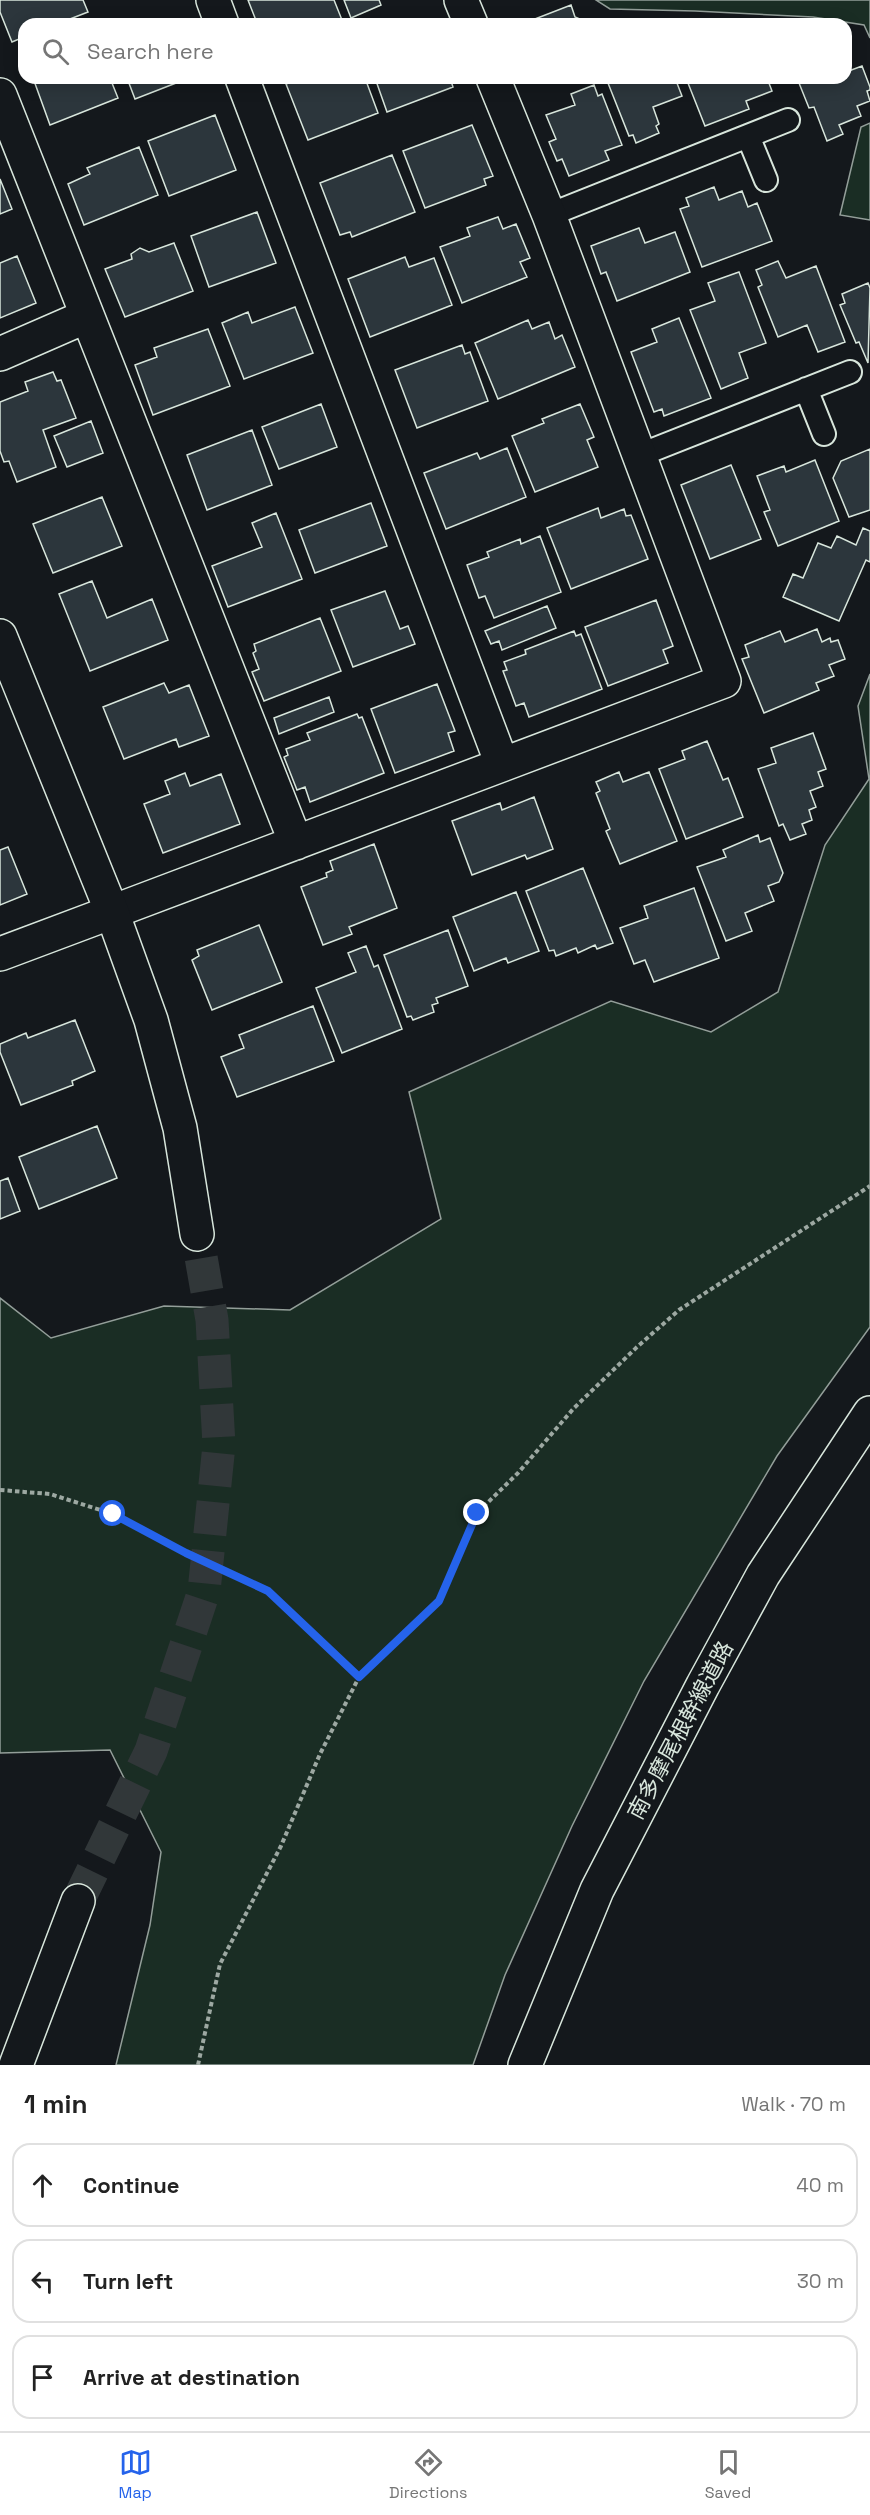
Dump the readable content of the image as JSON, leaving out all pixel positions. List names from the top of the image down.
{
  "streets": {
    "street": ["南多摩尾根幹線道路"]
  },
  "page": {
    "search": "Search here",
    "heading": ["1 min", "Walk · 70 m"],
    "list": [
      ["Continue", "40 m"],
      ["Turn left", "30 m"],
      "Arrive at destination"
    ],
    "nav": ["Map", "Directions", "Saved"]
  }
}
